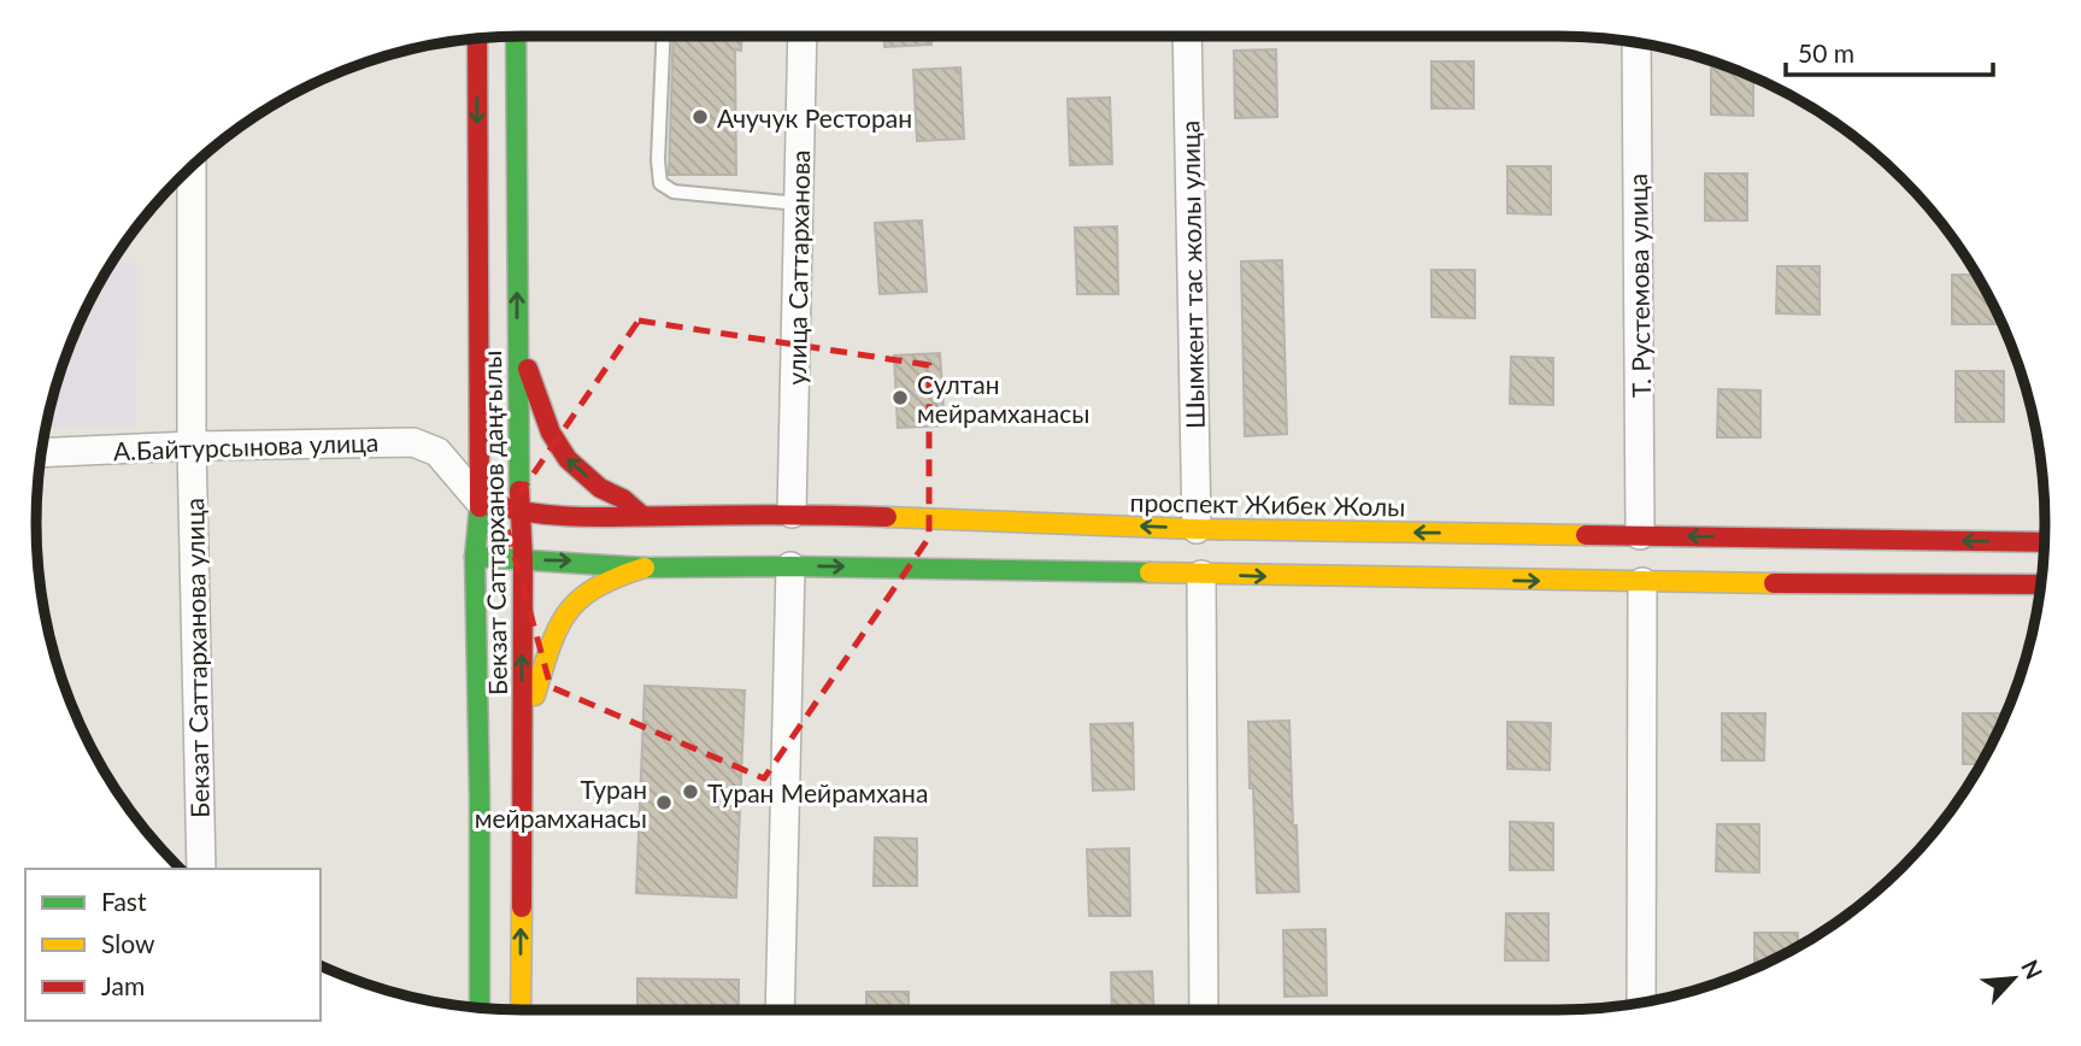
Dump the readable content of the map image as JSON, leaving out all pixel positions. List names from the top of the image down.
{
  "streets": {
    "street": [
      "улица Саттарханова",
      "Шымкент тас жолы улица",
      "Т. Рустемова улица",
      "А.Байтурсынова улица",
      "проспект Жибек Жолы",
      "Бекзат Саттарханов даңғылы",
      "Бекзат Саттарханова улица"
    ]
  },
  "crossings": [
    ["улица Саттарханова", "проспект Жибек Жолы"],
    ["Шымкент тас жолы улица", "проспект Жибек Жолы"],
    ["Т. Рустемова улица", "проспект Жибек Жолы"],
    ["А.Байтурсынова улица", "проспект Жибек Жолы"],
    ["А.Байтурсынова улица", "Бекзат Саттарханов даңғылы"],
    ["А.Байтурсынова улица", "Бекзат Саттарханова улица"],
    ["проспект Жибек Жолы", "Бекзат Саттарханов даңғылы"]
  ],
  "places": [
    "Ачучук Ресторан",
    "Султан мейрамханасы",
    "Туран Мейрамхана",
    "Туран мейрамханасы"
  ],
  "legend": ["Fast", "Slow", "Jam"],
  "scale_bar": "50 m",
  "north": "top right"
}
